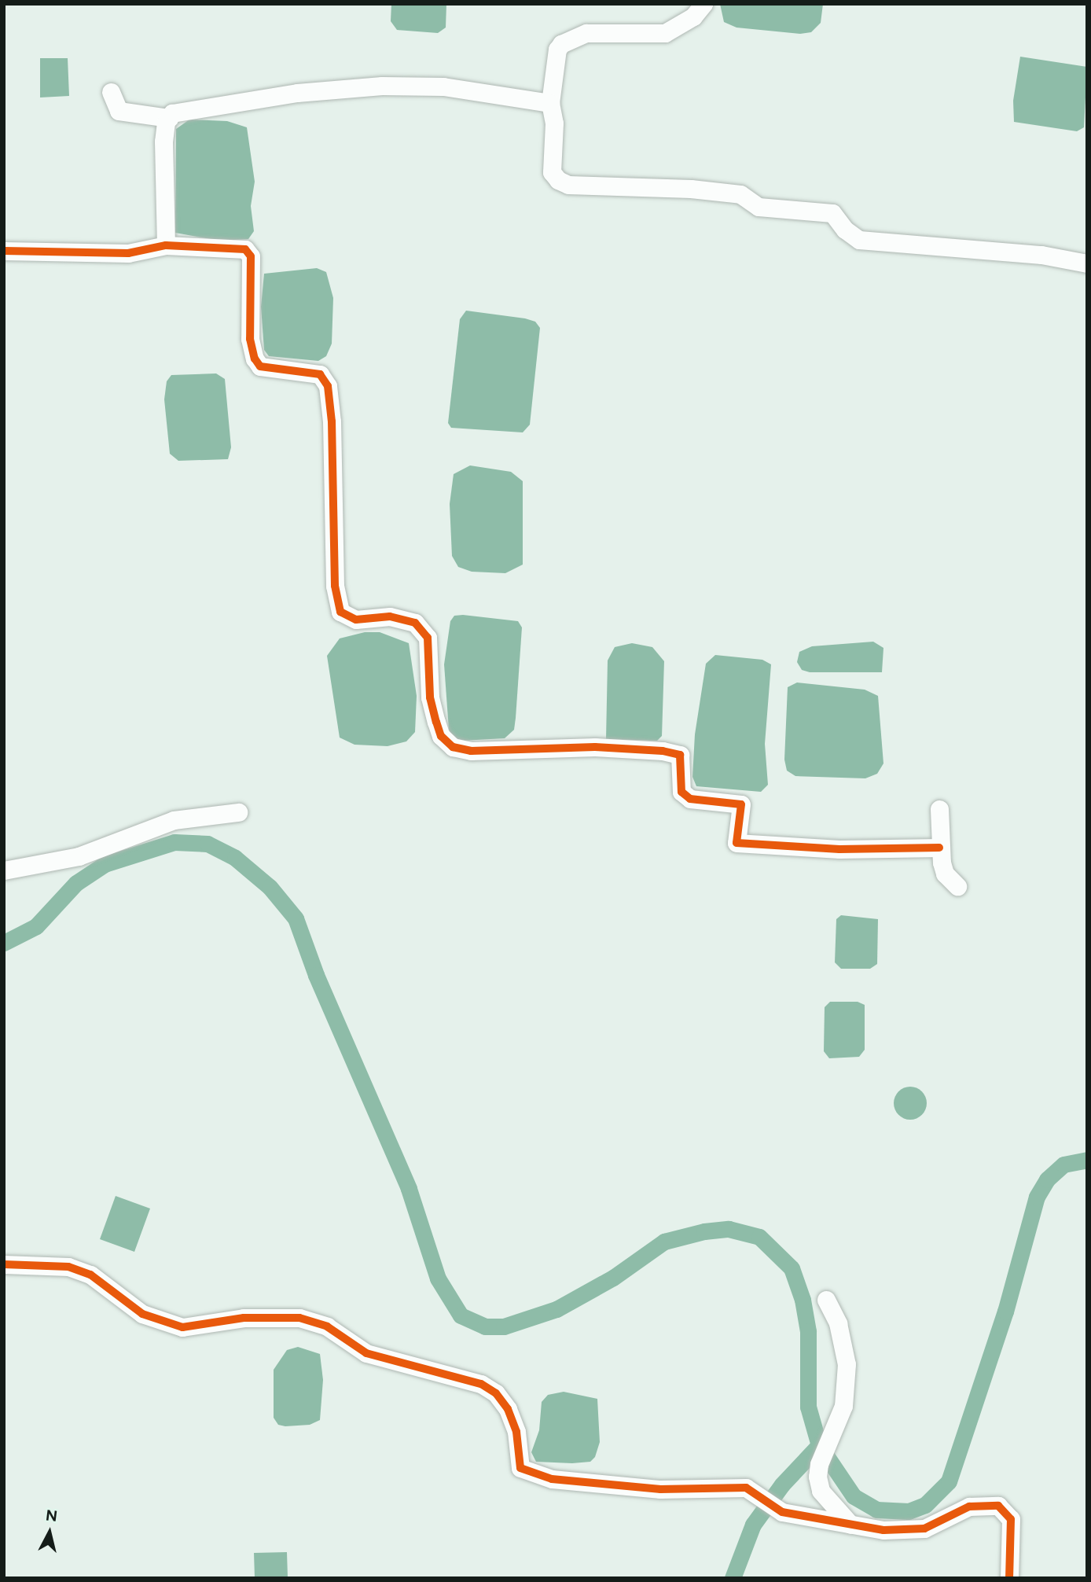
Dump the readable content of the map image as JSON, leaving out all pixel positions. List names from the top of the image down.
{
  "north": "top"
}
